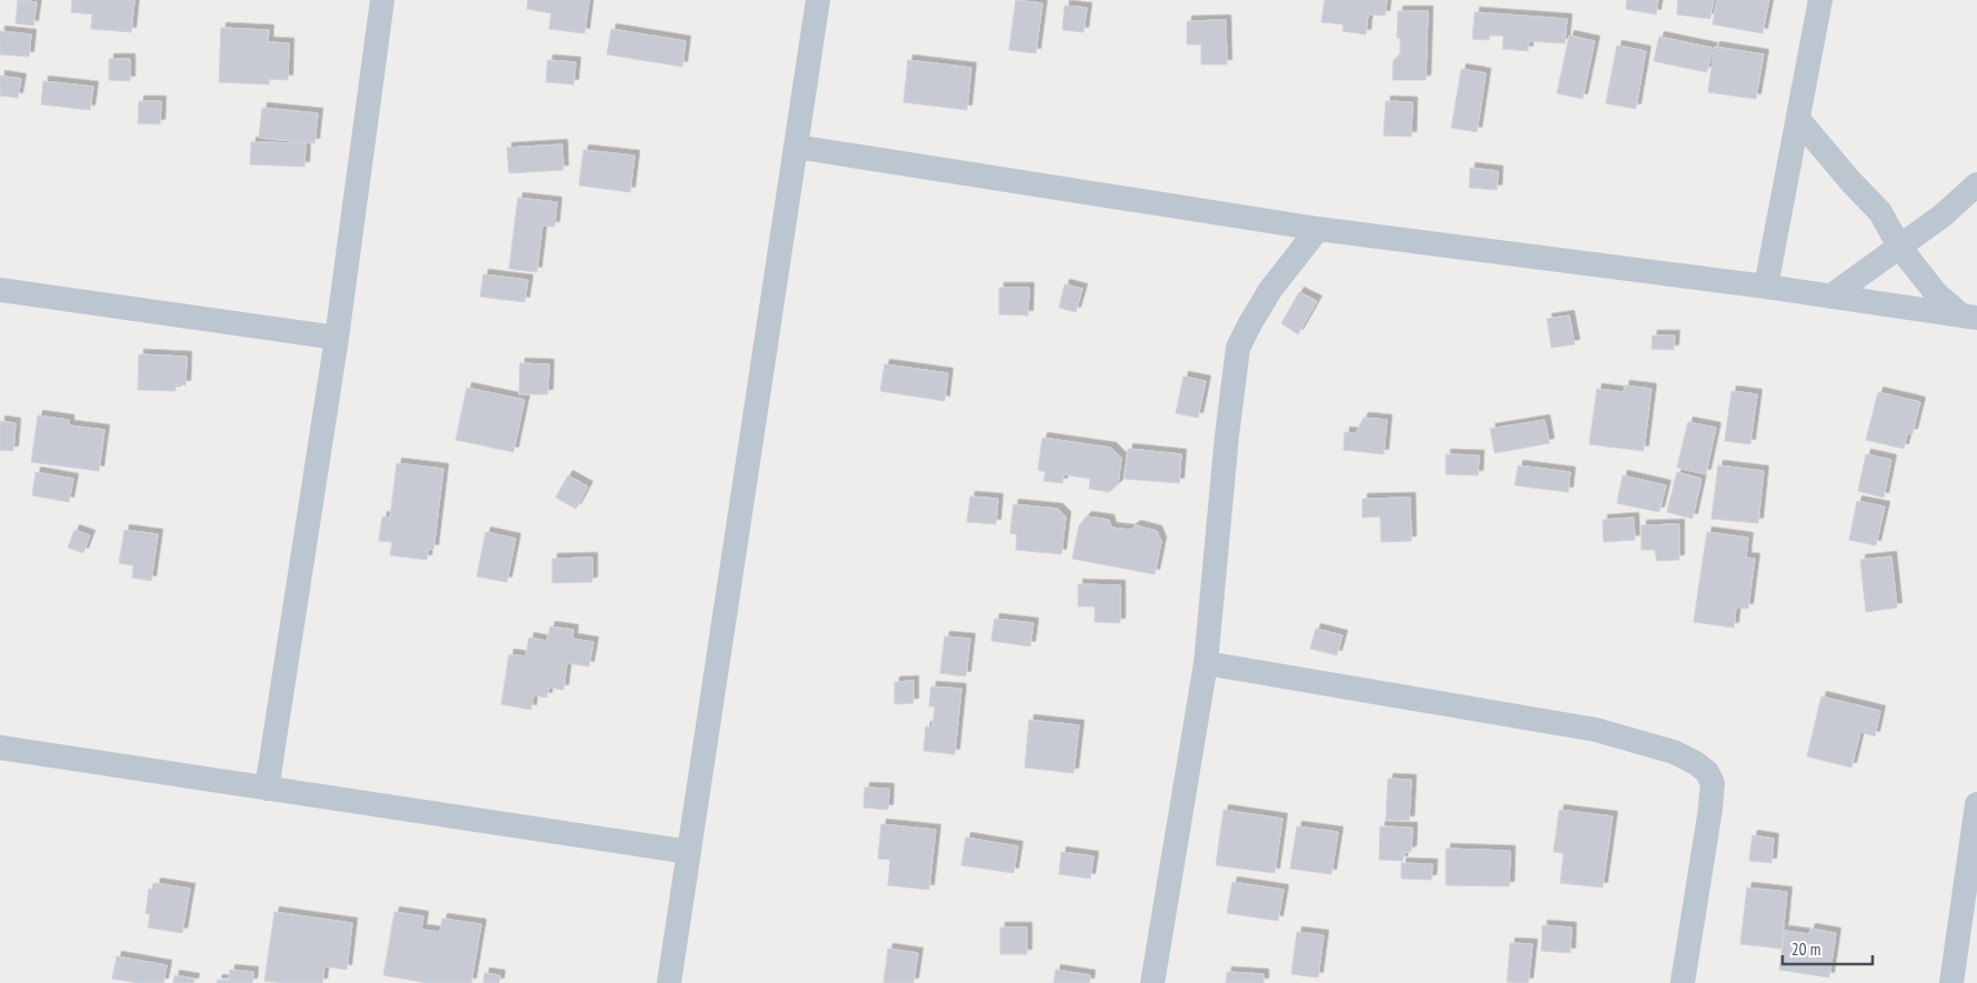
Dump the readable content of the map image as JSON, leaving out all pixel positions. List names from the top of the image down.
{
  "scale_bar": "20 m"
}
